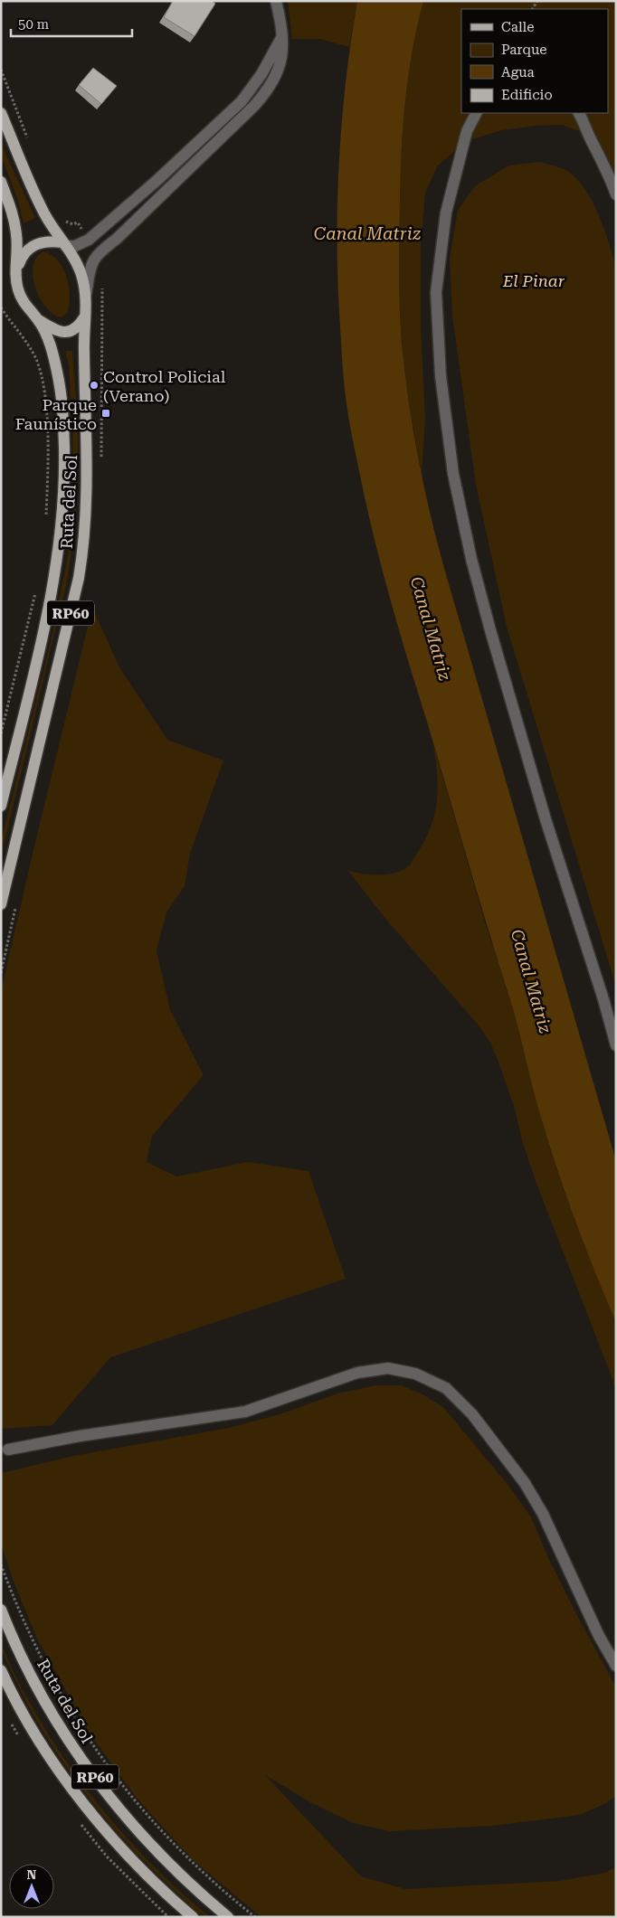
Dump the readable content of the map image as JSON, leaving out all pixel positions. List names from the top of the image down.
{
  "streets": {
    "main road": ["Ruta del Sol", "RP60"]
  },
  "water": ["Canal Matriz"],
  "parks": ["El Pinar"],
  "places": {
    "other": ["Control Policial (Verano)"],
    "transit": ["Parque Faunístico"]
  },
  "legend": [
    "Calle",
    "Parque",
    "Agua",
    "Edificio"
  ],
  "scale_bar": "50 m",
  "north": "top"
}
